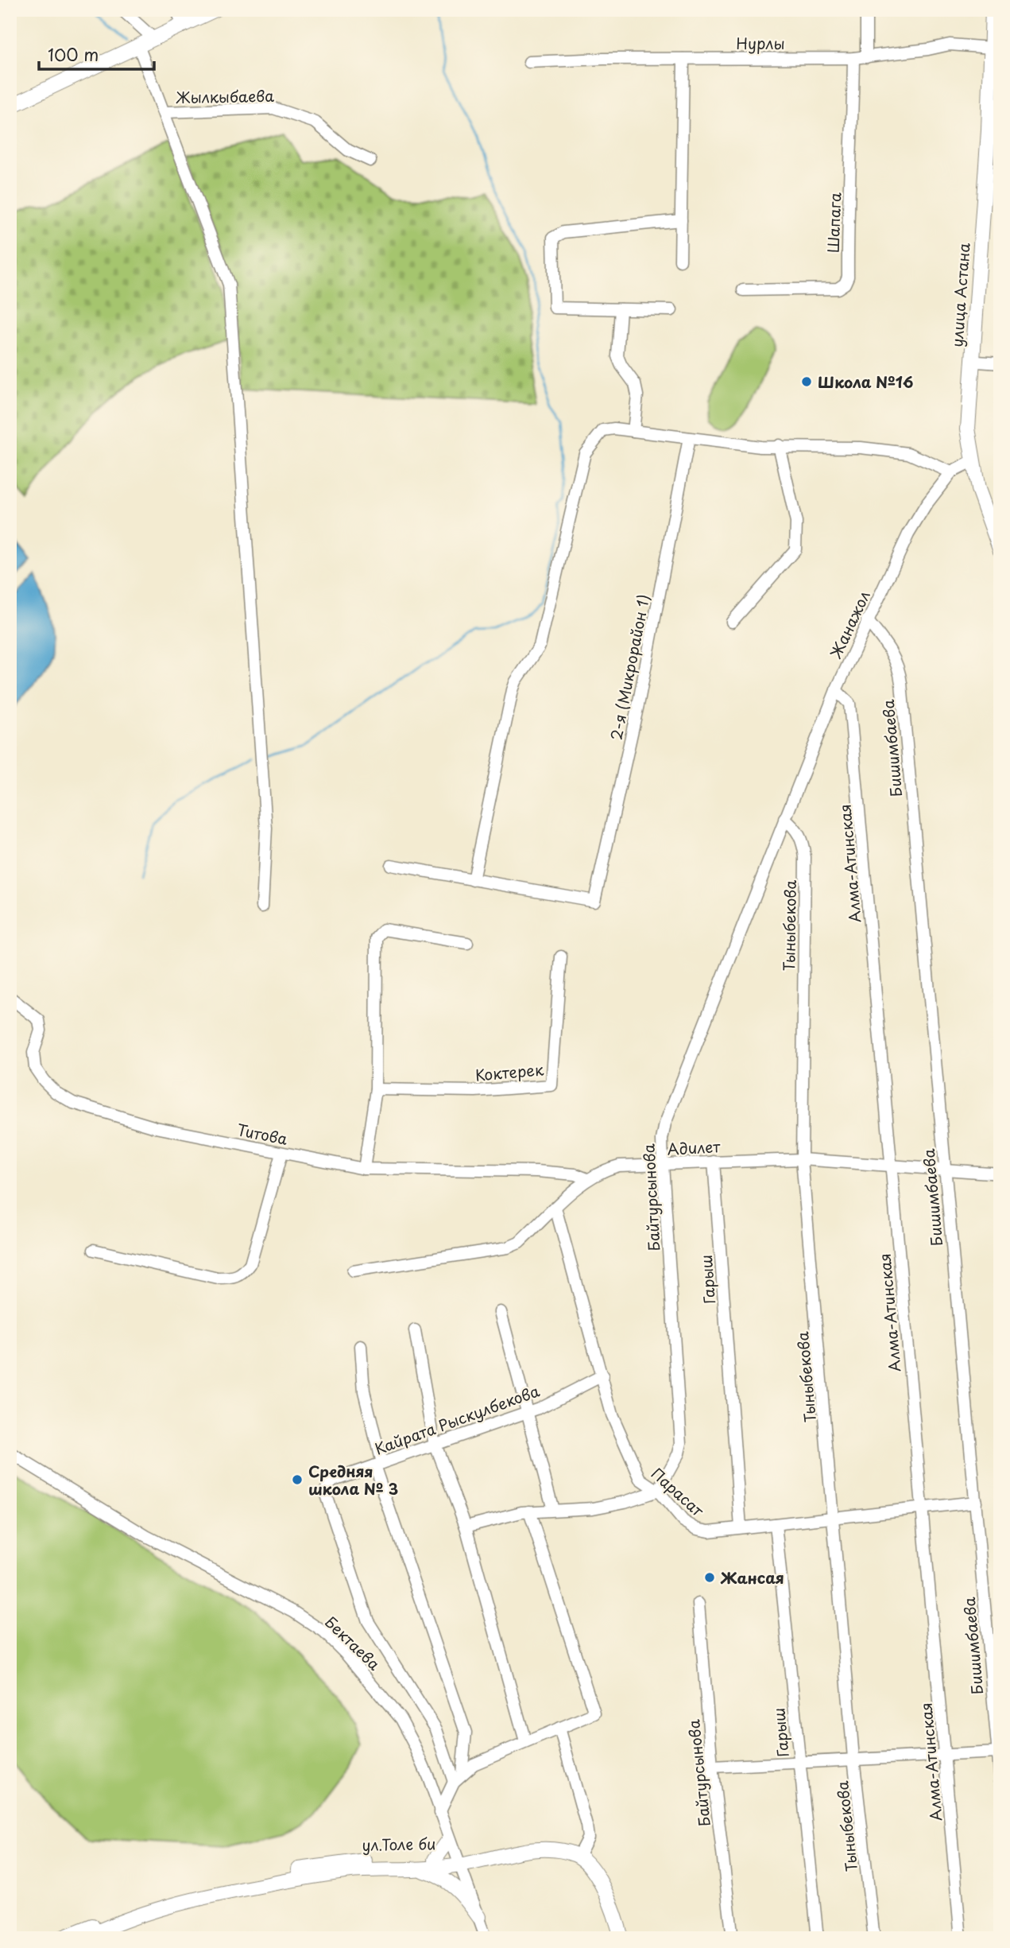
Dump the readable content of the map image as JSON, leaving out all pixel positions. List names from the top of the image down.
{
  "streets": {
    "main road": ["улица Астана", "ул.Толе би"],
    "street": [
      "Нурлы",
      "Жылкыбаева",
      "Шапага",
      "Жанажол",
      "2-я (Микрорайон 1)",
      "Бишимбаева",
      "Алма-Атинская",
      "Тыныбекова",
      "Коктерек",
      "Титова",
      "Адилет",
      "Байтурсынова",
      "Гарыш",
      "Кайрата Рыскулбекова",
      "Парасат",
      "Бектаева"
    ]
  },
  "crossings": [
    ["Нурлы", "Шапага"],
    ["Нурлы", "улица Астана"],
    ["улица Астана", "Жанажол"],
    ["Жанажол", "Бишимбаева"],
    ["Жанажол", "Алма-Атинская"],
    ["Жанажол", "Тыныбекова"],
    ["Жанажол", "Байтурсынова"],
    ["Бишимбаева", "Адилет"],
    ["Бишимбаева", "Парасат"],
    ["Алма-Атинская", "Адилет"],
    ["Алма-Атинская", "Парасат"],
    ["Тыныбекова", "Адилет"],
    ["Тыныбекова", "Байтурсынова"],
    ["Тыныбекова", "Парасат"],
    ["Титова", "Адилет"],
    ["Адилет", "Байтурсынова"],
    ["Адилет", "Гарыш"],
    ["Адилет", "Парасат"],
    ["Байтурсынова", "Парасат"],
    ["Гарыш", "Парасат"],
    ["Кайрата Рыскулбекова", "Парасат"],
    ["Бектаева", "ул.Толе би"]
  ],
  "places": ["Школа №16", "Средняя школа № 3", "Жансая"],
  "scale_bar": "100 m"
}
